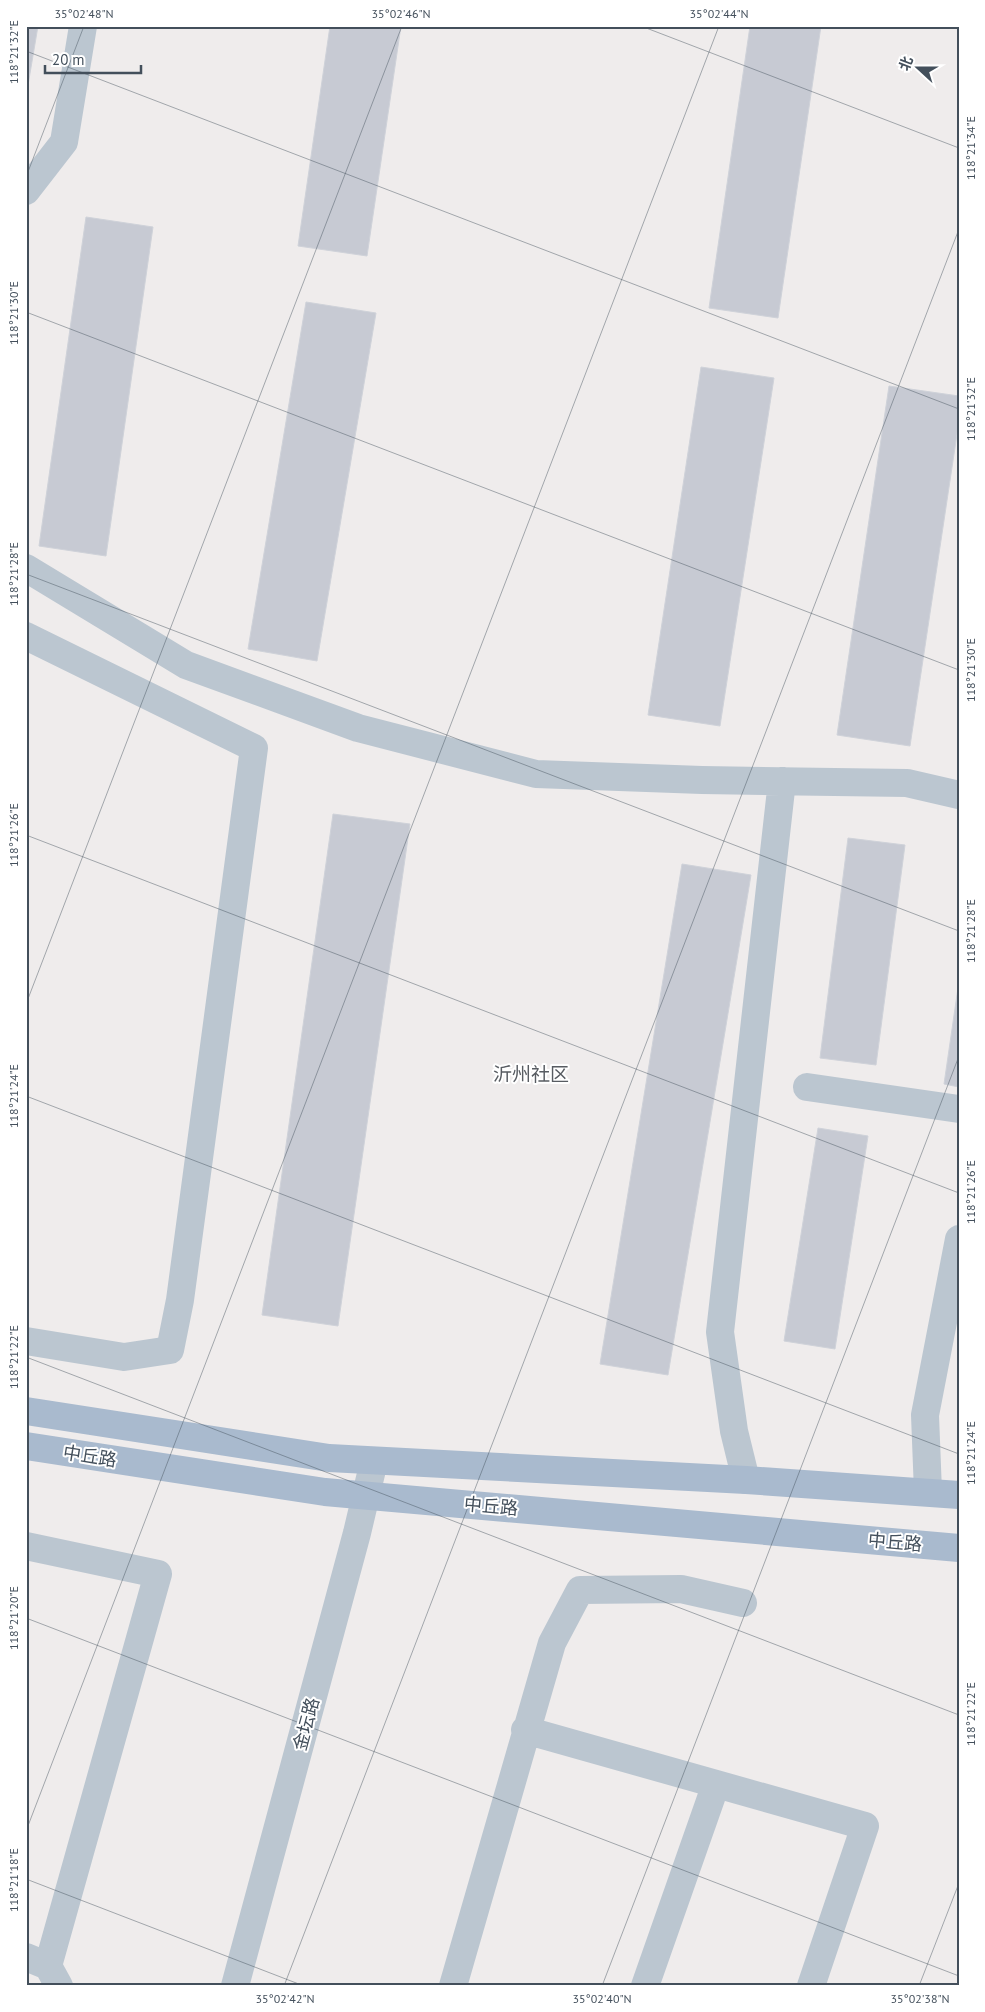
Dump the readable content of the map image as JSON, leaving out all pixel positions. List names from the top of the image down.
{
  "streets": {
    "main road": ["中丘路"],
    "street": ["金坛路"]
  },
  "crossings": [
    ["中丘路", "金坛路"]
  ],
  "districts": ["沂州社区"],
  "scale_bar": "20 m",
  "north": "left",
  "coordinates": [
    "35°02'48\"N",
    "35°02'46\"N",
    "35°02'44\"N",
    "118°21'32\"E",
    "118°21'34\"E",
    "118°21'30\"E",
    "118°21'28\"E",
    "118°21'26\"E",
    "118°21'24\"E",
    "118°21'22\"E",
    "118°21'20\"E",
    "118°21'18\"E",
    "35°02'42\"N",
    "35°02'40\"N",
    "35°02'38\"N"
  ]
}
